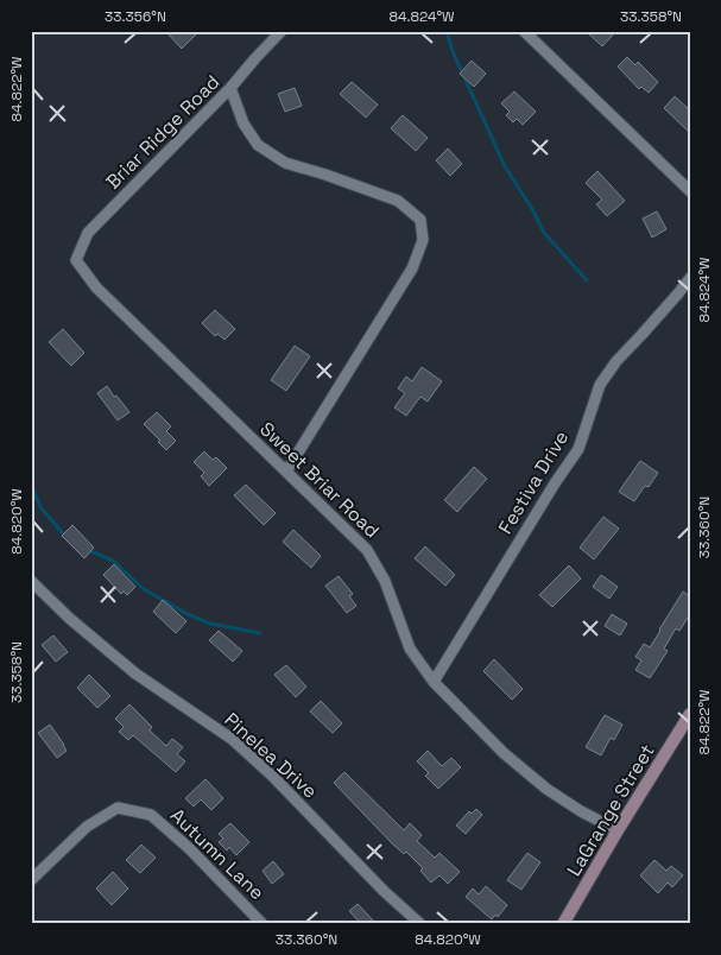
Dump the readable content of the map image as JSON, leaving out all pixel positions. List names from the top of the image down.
{
  "streets": {
    "street": [
      "Briar Ridge Road",
      "Sweet Briar Road",
      "Festiva Drive",
      "Pinelea Drive",
      "LaGrange Street",
      "Autumn Lane"
    ]
  },
  "crossings": [
    ["Briar Ridge Road", "Sweet Briar Road"],
    ["Sweet Briar Road", "Festiva Drive"],
    ["Sweet Briar Road", "LaGrange Street"]
  ],
  "coordinates": [
    "33.356°N",
    "84.824°W",
    "33.358°N",
    "84.822°W",
    "84.820°W",
    "33.360°N"
  ]
}
